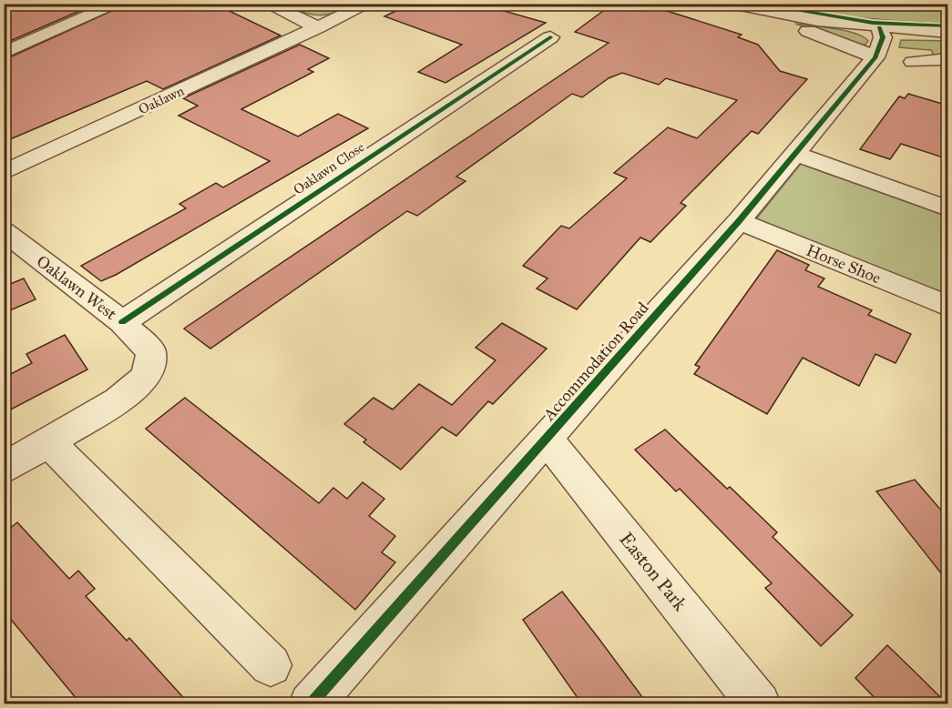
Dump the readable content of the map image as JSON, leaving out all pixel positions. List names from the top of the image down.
{
  "streets": {
    "street": [
      "Oaklawn",
      "Oaklawn Close",
      "Horse Shoe",
      "Oaklawn West",
      "Accommodation Road",
      "Easton Park"
    ]
  },
  "crossings": [
    ["Oaklawn Close", "Oaklawn West"],
    ["Horse Shoe", "Accommodation Road"],
    ["Accommodation Road", "Easton Park"]
  ]
}
